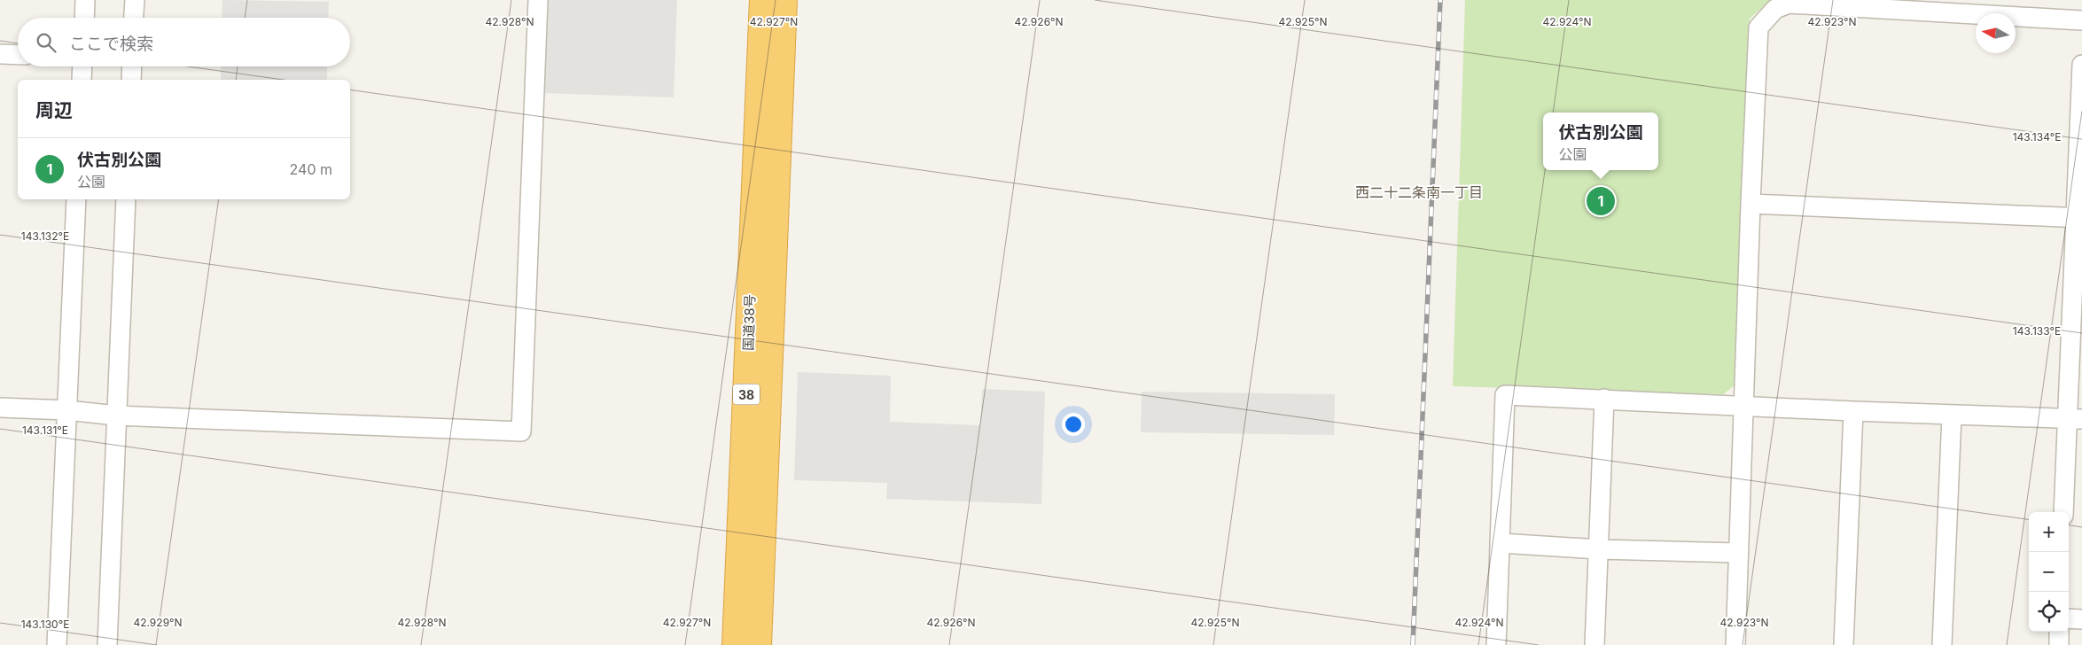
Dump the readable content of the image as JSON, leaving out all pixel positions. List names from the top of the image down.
{
  "streets": {
    "highway": ["国道38号", "38"]
  },
  "districts": ["西二十二条南一丁目"],
  "north": "left",
  "page": {
    "search": "ここで検索",
    "heading": "周辺",
    "popup": ["伏古別公園", "公園"],
    "list": [
      {
        "mark": "1",
        "name": "伏古別公園",
        "note": "公園",
        "value": "240 m"
      }
    ],
    "pins": "1",
    "map_buttons": ["+", "−"]
  },
  "coordinates": [
    "42.928°N",
    "42.927°N",
    "42.926°N",
    "42.925°N",
    "42.924°N",
    "42.923°N",
    "143.134°E",
    "143.132°E",
    "143.133°E",
    "143.131°E",
    "42.929°N",
    "143.130°E"
  ]
}
